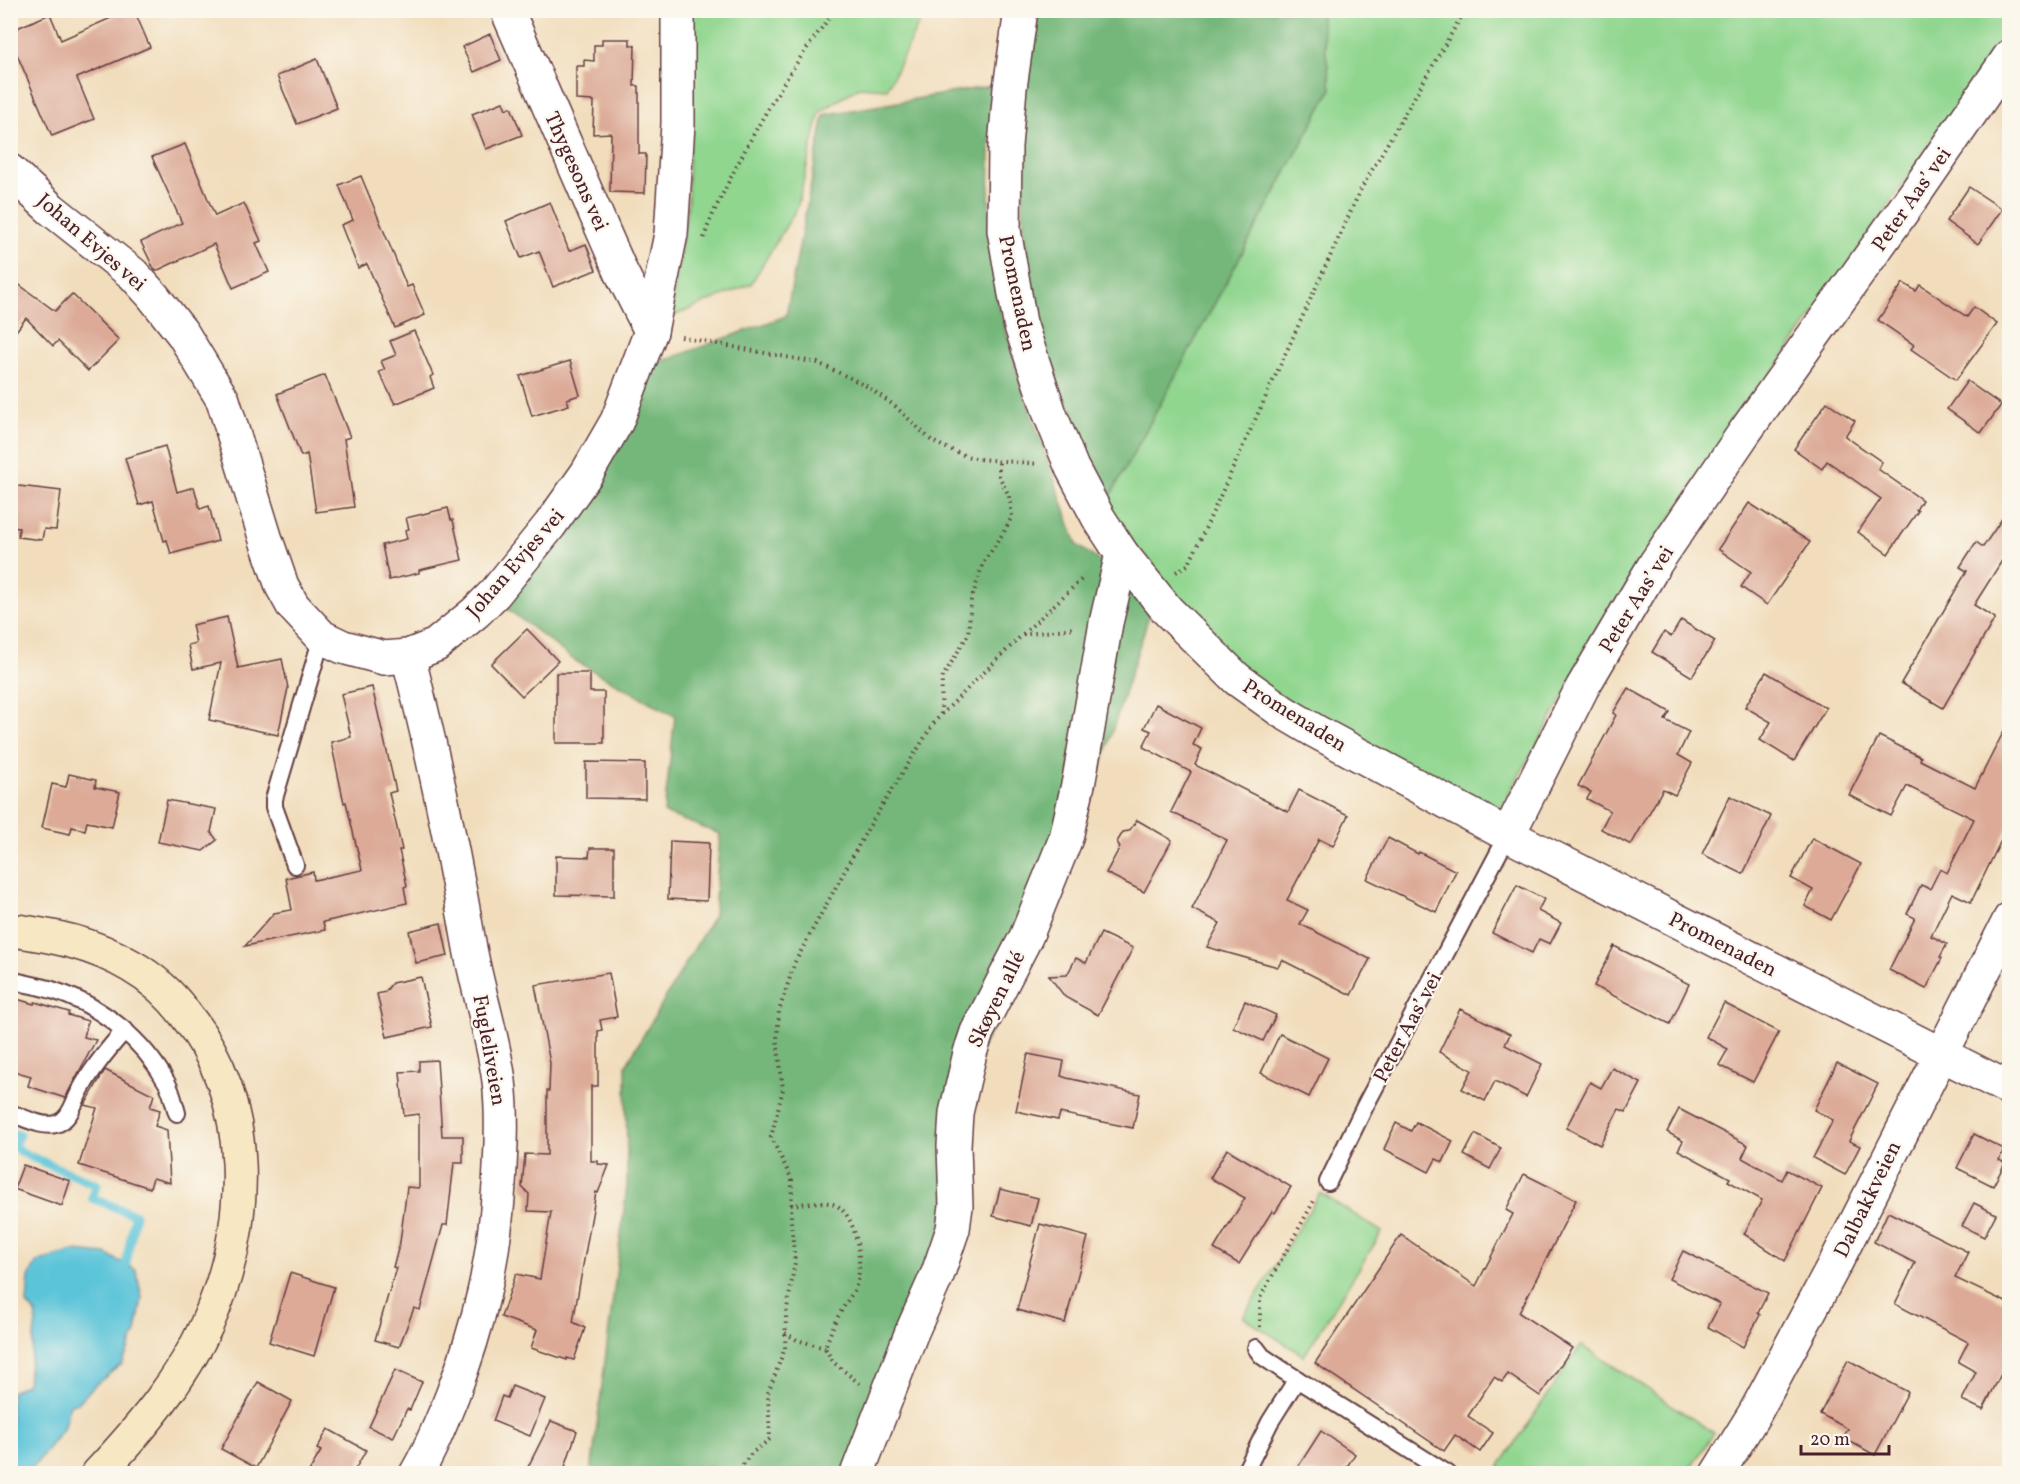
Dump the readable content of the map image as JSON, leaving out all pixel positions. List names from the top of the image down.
{
  "streets": {
    "street": [
      "Thygesons vei",
      "Peter Aas’ vei",
      "Johan Evjes vei",
      "Promenaden",
      "Skøyen allé",
      "Fugleliveien",
      "Dalbakkveien"
    ]
  },
  "crossings": [
    ["Thygesons vei", "Johan Evjes vei"],
    ["Peter Aas’ vei", "Promenaden"],
    ["Johan Evjes vei", "Fugleliveien"],
    ["Promenaden", "Skøyen allé"],
    ["Promenaden", "Dalbakkveien"]
  ],
  "scale_bar": "20 m"
}
